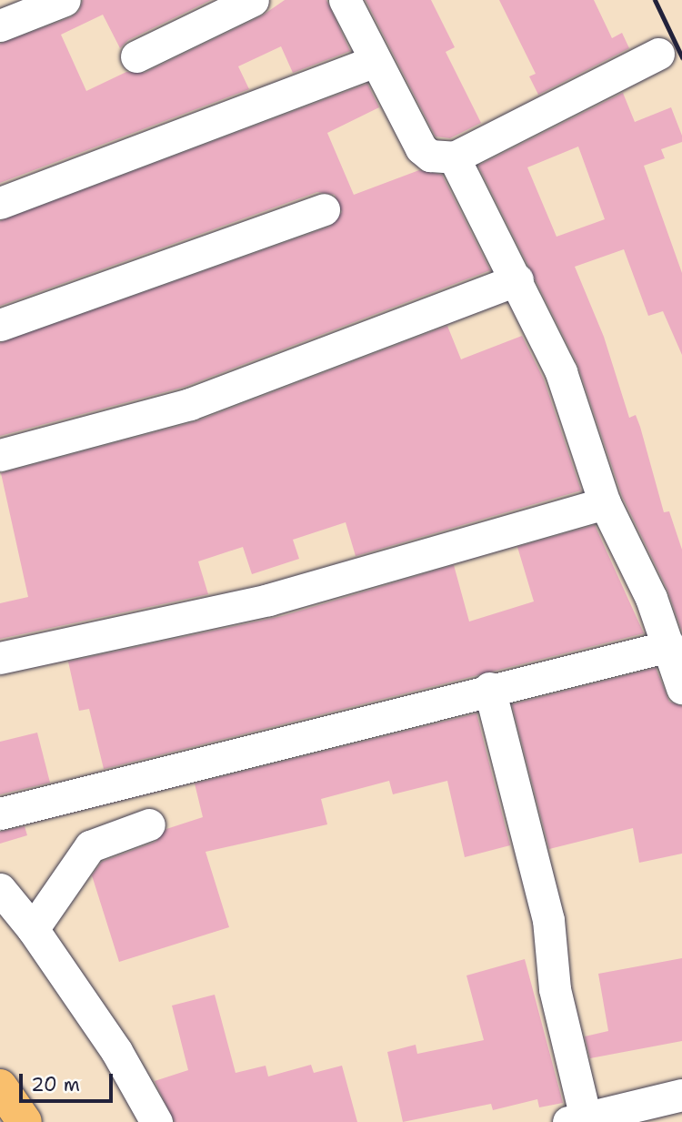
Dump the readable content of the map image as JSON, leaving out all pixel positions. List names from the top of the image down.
{
  "scale_bar": "20 m"
}
